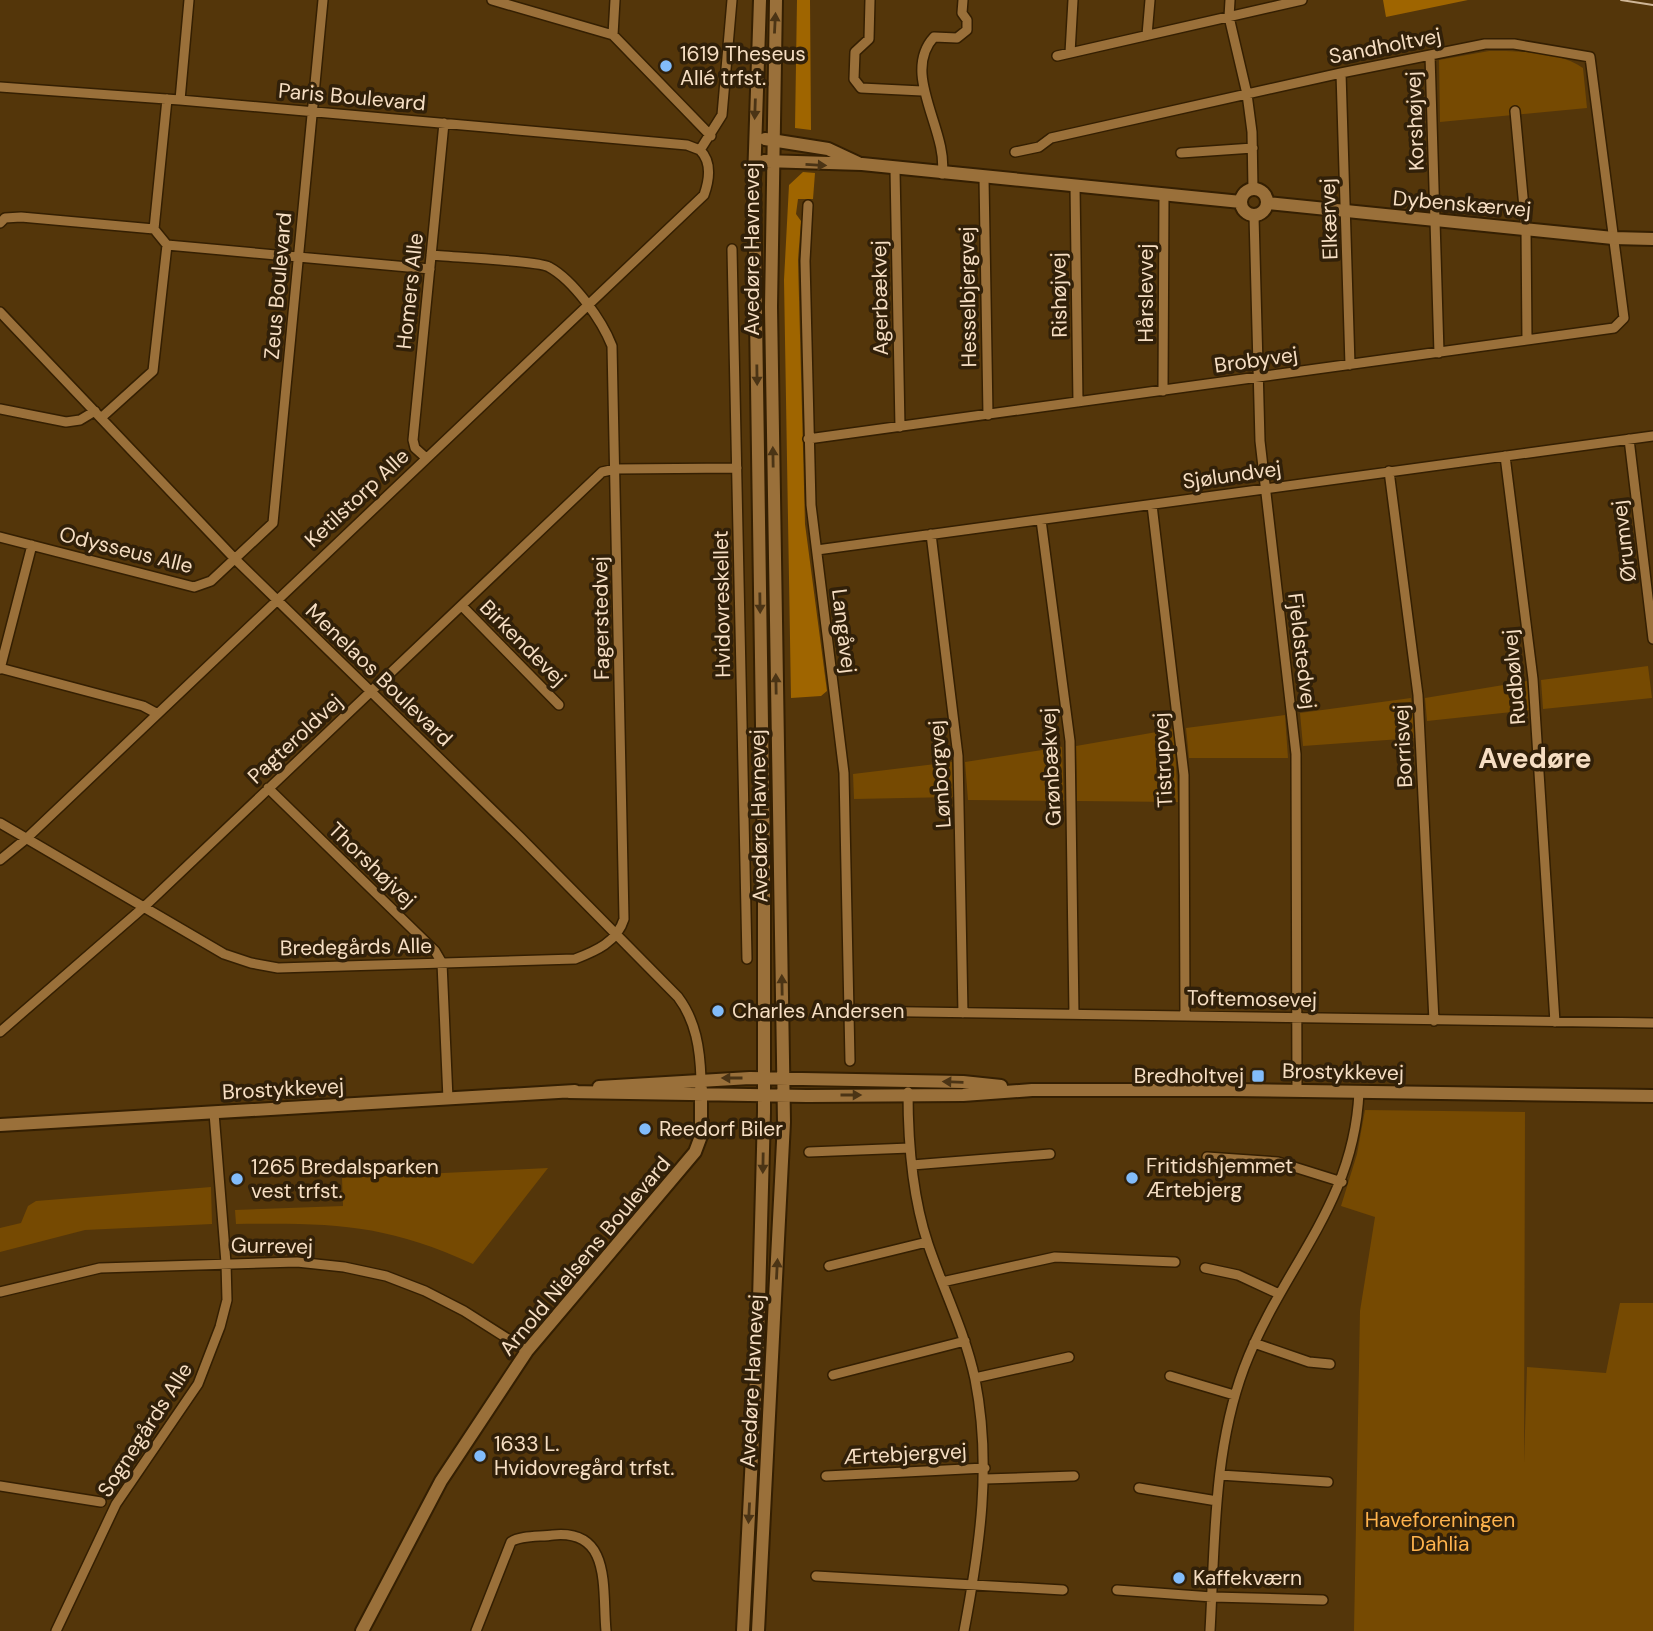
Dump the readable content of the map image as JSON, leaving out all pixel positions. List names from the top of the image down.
{
  "streets": {
    "street": [
      "Sandholtvej",
      "Paris Boulevard",
      "Korshøjvej",
      "Dybenskærvej",
      "Elkærvej",
      "Avedøre Havnevej",
      "Zeus Boulevard",
      "Homers Alle",
      "Hårslevvej",
      "Rishøjvej",
      "Hesselbjergvej",
      "Agerbækvej",
      "Brobyvej",
      "Sjølundvej",
      "Ketilstorp Alle",
      "Ørumvej",
      "Odysseus Alle",
      "Hvidovreskellet",
      "Fagerstedvej",
      "Langåvej",
      "Birkendevej",
      "Fjeldstedvej",
      "Menelaos Boulevard",
      "Rudbølvej",
      "Pagteroldvej",
      "Borrisvej",
      "Tistrupvej",
      "Grønbækvej",
      "Lønborgvej",
      "Thorshøjvej",
      "Bredegårds Alle",
      "Toftemosevej",
      "Brostykkevej",
      "Gurrevej",
      "Arnold Nielsens Boulevard",
      "Sognegårds Alle",
      "Ærtebjergvej"
    ]
  },
  "crossings": [
    ["Sandholtvej", "Korshøjvej"],
    ["Sandholtvej", "Dybenskærvej"],
    ["Sandholtvej", "Elkærvej"],
    ["Sandholtvej", "Brobyvej"],
    ["Paris Boulevard", "Zeus Boulevard"],
    ["Paris Boulevard", "Homers Alle"],
    ["Paris Boulevard", "Ketilstorp Alle"],
    ["Korshøjvej", "Dybenskærvej"],
    ["Korshøjvej", "Brobyvej"],
    ["Dybenskærvej", "Elkærvej"],
    ["Dybenskærvej", "Brobyvej"],
    ["Dybenskærvej", "Fjeldstedvej"],
    ["Elkærvej", "Brobyvej"],
    ["Avedøre Havnevej", "Brostykkevej"],
    ["Zeus Boulevard", "Odysseus Alle"],
    ["Zeus Boulevard", "Menelaos Boulevard"],
    ["Homers Alle", "Ketilstorp Alle"],
    ["Homers Alle", "Fagerstedvej"],
    ["Hårslevvej", "Brobyvej"],
    ["Rishøjvej", "Brobyvej"],
    ["Hesselbjergvej", "Brobyvej"],
    ["Agerbækvej", "Brobyvej"],
    ["Brobyvej", "Langåvej"],
    ["Brobyvej", "Fjeldstedvej"],
    ["Sjølundvej", "Ørumvej"],
    ["Sjølundvej", "Langåvej"],
    ["Sjølundvej", "Fjeldstedvej"],
    ["Sjølundvej", "Rudbølvej"],
    ["Sjølundvej", "Borrisvej"],
    ["Sjølundvej", "Tistrupvej"],
    ["Sjølundvej", "Grønbækvej"],
    ["Sjølundvej", "Lønborgvej"],
    ["Ketilstorp Alle", "Fagerstedvej"],
    ["Ketilstorp Alle", "Menelaos Boulevard"],
    ["Ketilstorp Alle", "Bredegårds Alle"],
    ["Odysseus Alle", "Menelaos Boulevard"],
    ["Fagerstedvej", "Menelaos Boulevard"],
    ["Fagerstedvej", "Pagteroldvej"],
    ["Fagerstedvej", "Bredegårds Alle"],
    ["Langåvej", "Toftemosevej"],
    ["Birkendevej", "Pagteroldvej"],
    ["Fjeldstedvej", "Toftemosevej"],
    ["Fjeldstedvej", "Brostykkevej"],
    ["Menelaos Boulevard", "Pagteroldvej"],
    ["Menelaos Boulevard", "Bredegårds Alle"],
    ["Menelaos Boulevard", "Brostykkevej"],
    ["Menelaos Boulevard", "Arnold Nielsens Boulevard"],
    ["Rudbølvej", "Toftemosevej"],
    ["Pagteroldvej", "Thorshøjvej"],
    ["Pagteroldvej", "Bredegårds Alle"],
    ["Borrisvej", "Toftemosevej"],
    ["Tistrupvej", "Toftemosevej"],
    ["Grønbækvej", "Toftemosevej"],
    ["Lønborgvej", "Toftemosevej"],
    ["Thorshøjvej", "Bredegårds Alle"],
    ["Brostykkevej", "Arnold Nielsens Boulevard"],
    ["Brostykkevej", "Sognegårds Alle"],
    ["Brostykkevej", "Ærtebjergvej"],
    ["Gurrevej", "Arnold Nielsens Boulevard"],
    ["Gurrevej", "Sognegårds Alle"]
  ],
  "districts": ["Avedøre"],
  "parks": ["Haveforeningen Dahlia"],
  "places": {
    "other": [
      "1619 Theseus Allé trfst.",
      "Charles Andersen",
      "Reedorf Biler",
      "Fritidshjemmet Ærtebjerg",
      "1265 Bredalsparken vest trfst.",
      "1633 L. Hvidovregård trfst.",
      "Kaffekværn"
    ],
    "transit": ["Bredholtvej"]
  }
}
